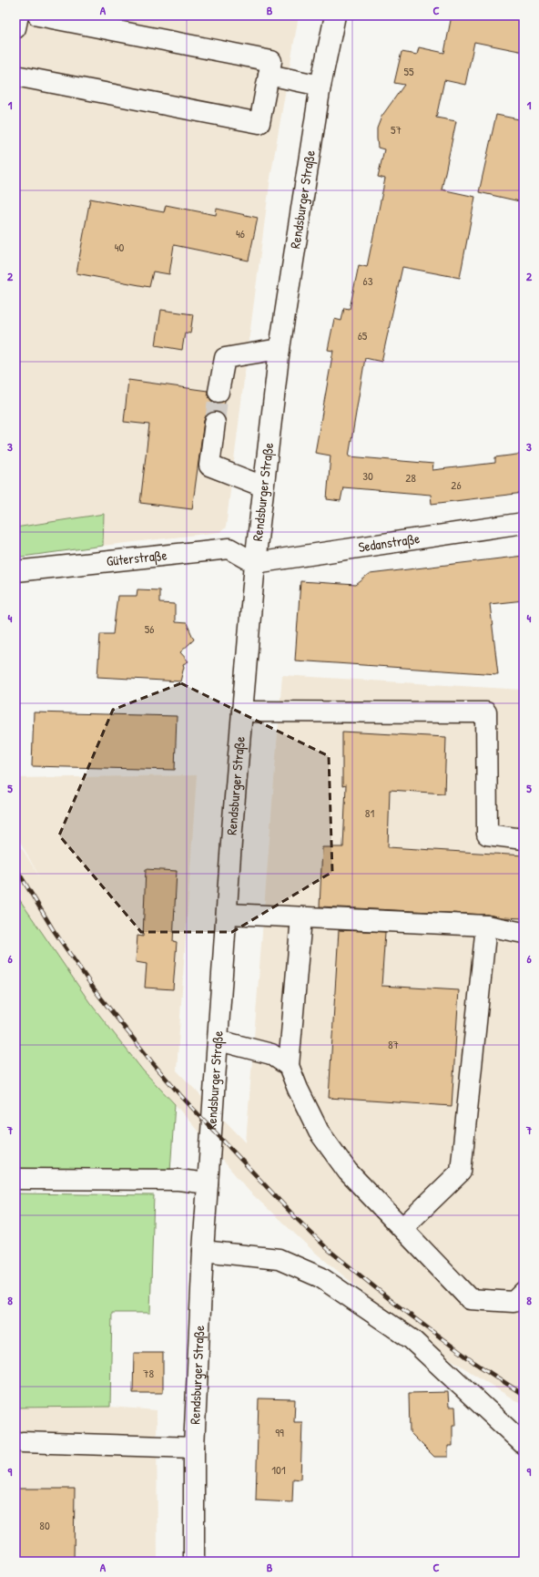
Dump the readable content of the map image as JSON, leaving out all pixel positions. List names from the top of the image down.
{
  "streets": {
    "street": ["Rendsburger Straße", "Sedanstraße", "Güterstraße"]
  },
  "crossings": [
    ["Rendsburger Straße", "Sedanstraße"],
    ["Rendsburger Straße", "Güterstraße"],
    ["Sedanstraße", "Güterstraße"]
  ],
  "house_numbers": [
    "55",
    "57",
    "46",
    "40",
    "63",
    "65",
    "30",
    "28",
    "26",
    "56",
    "81",
    "87",
    "78",
    "99",
    "101",
    "80"
  ],
  "grid": {
    "columns": ["A", "B", "C"],
    "rows": [
      "1",
      "2",
      "3",
      "4",
      "5",
      "6",
      "7",
      "8",
      "9"
    ]
  }
}
